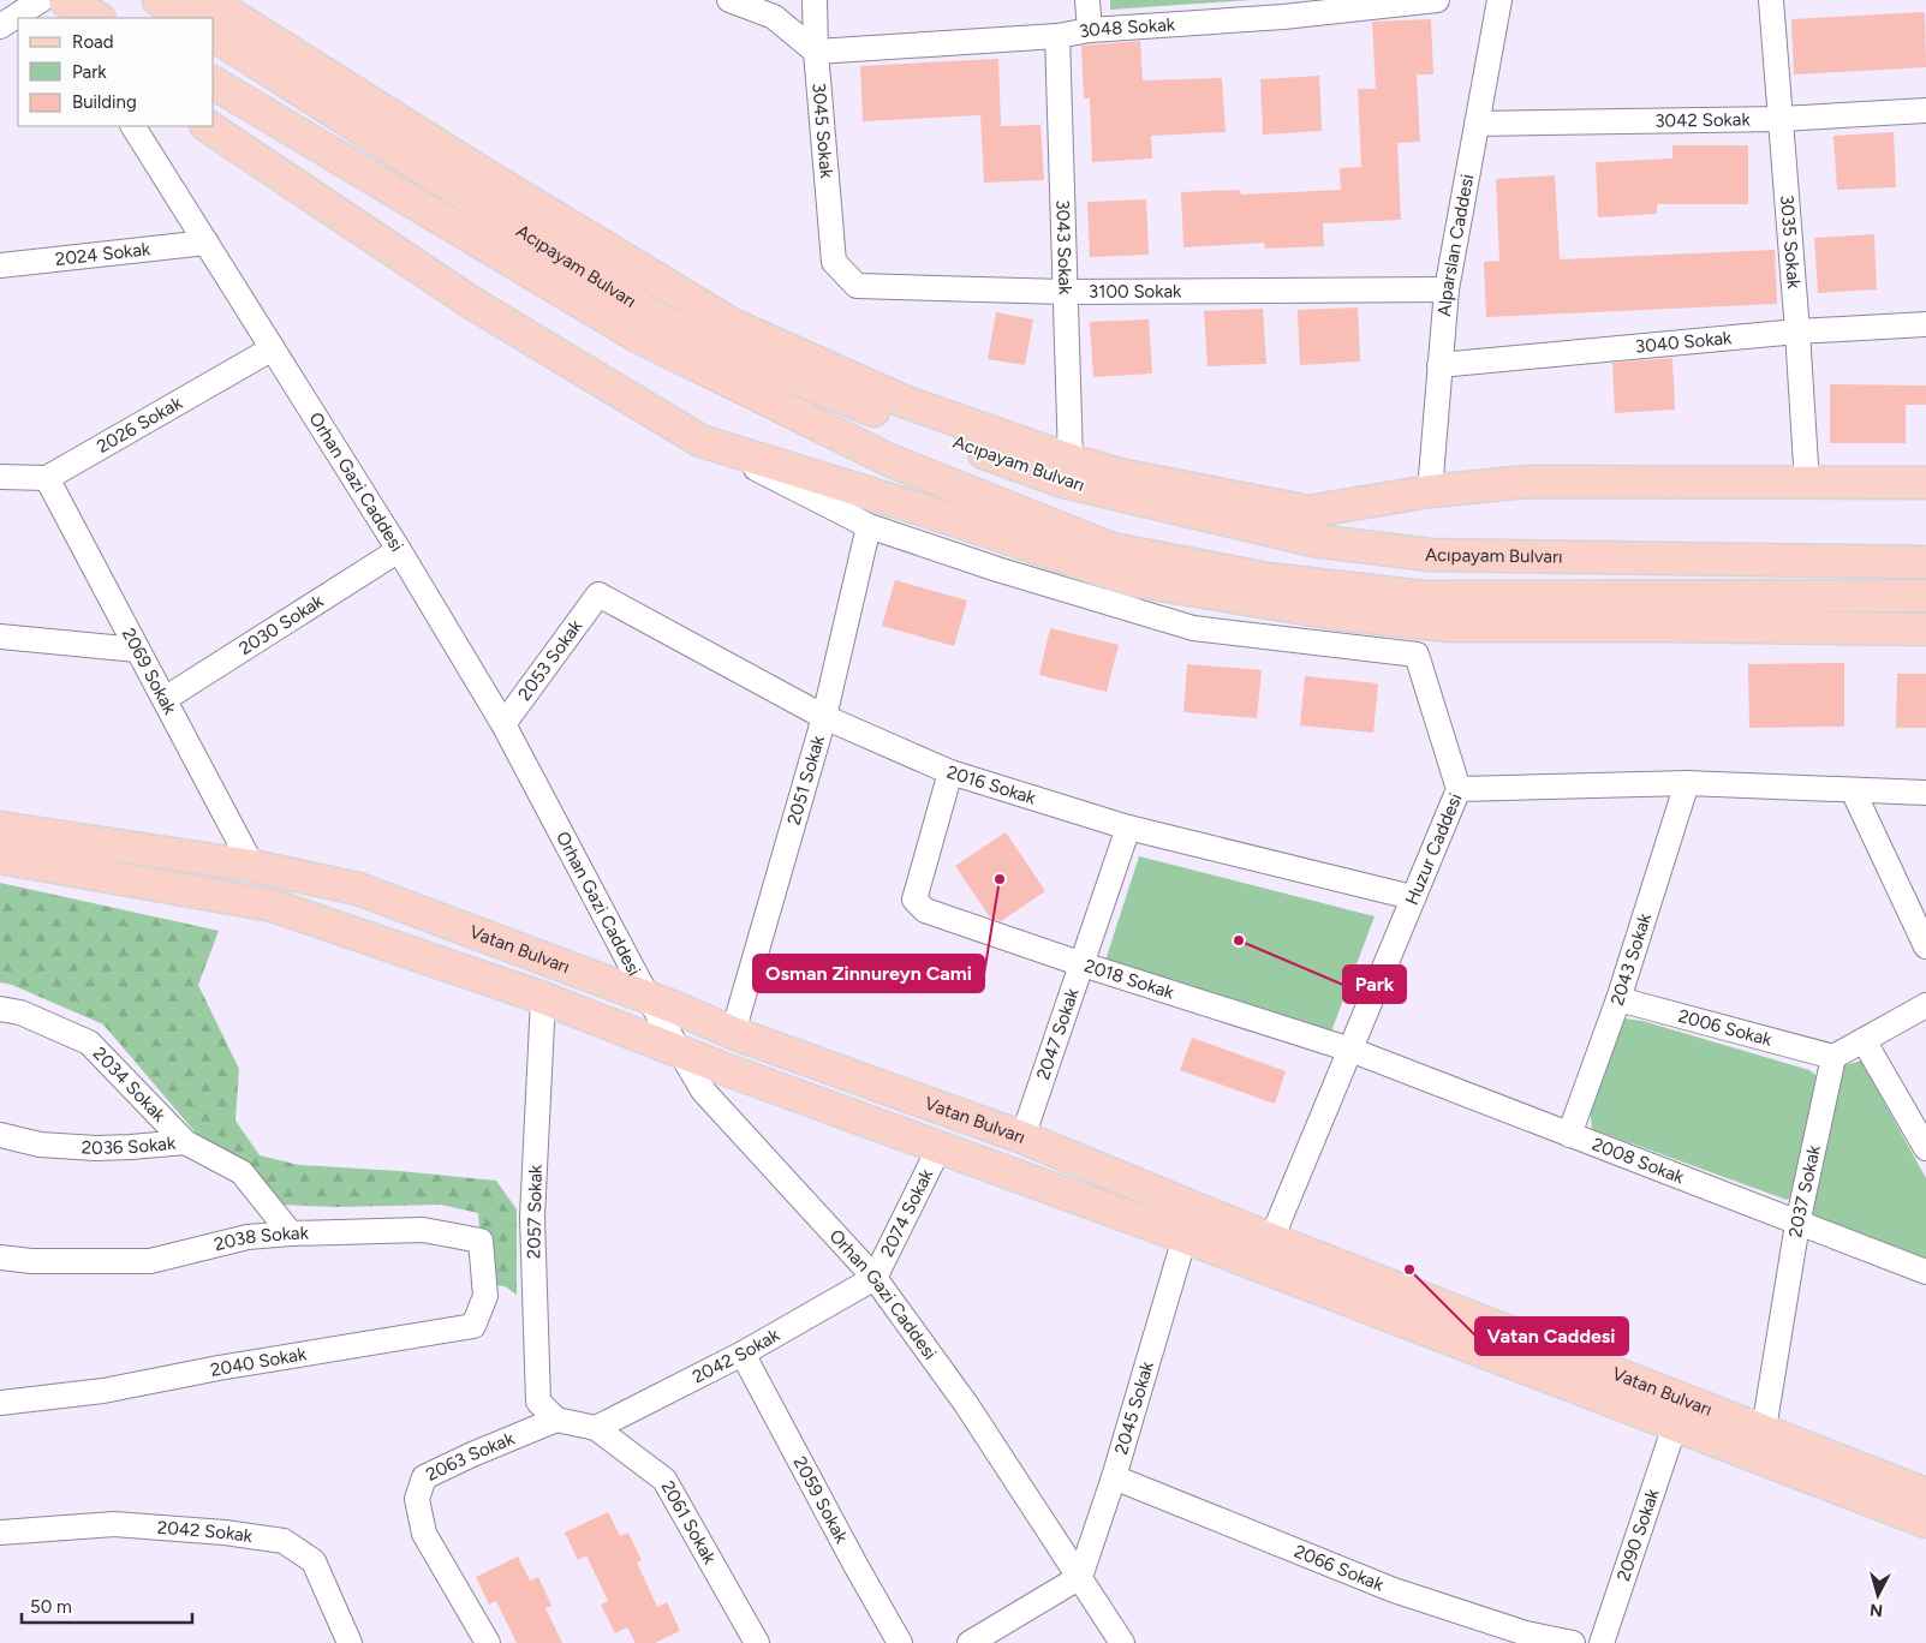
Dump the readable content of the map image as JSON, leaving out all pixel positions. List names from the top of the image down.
{
  "streets": {
    "main road": ["Acıpayam Bulvarı", "Vatan Bulvarı"],
    "street": [
      "3048 Sokak",
      "3042 Sokak",
      "3045 Sokak",
      "3035 Sokak",
      "Alparslan Caddesi",
      "3043 Sokak",
      "2024 Sokak",
      "3100 Sokak",
      "3040 Sokak",
      "2026 Sokak",
      "Orhan Gazi Caddesi",
      "2030 Sokak",
      "2053 Sokak",
      "2069 Sokak",
      "2051 Sokak",
      "2016 Sokak",
      "Huzur Caddesi",
      "2043 Sokak",
      "2018 Sokak",
      "2006 Sokak",
      "2047 Sokak",
      "2034 Sokak",
      "2036 Sokak",
      "2008 Sokak",
      "2037 Sokak",
      "2057 Sokak",
      "2074 Sokak",
      "2038 Sokak",
      "2042 Sokak",
      "2040 Sokak",
      "2045 Sokak",
      "2063 Sokak",
      "2059 Sokak",
      "2061 Sokak",
      "2090 Sokak",
      "2066 Sokak"
    ]
  },
  "crossings": [
    ["3048 Sokak", "3045 Sokak"],
    ["3048 Sokak", "3043 Sokak"],
    ["3042 Sokak", "3035 Sokak"],
    ["3042 Sokak", "Alparslan Caddesi"],
    ["3045 Sokak", "3100 Sokak"],
    ["3035 Sokak", "3040 Sokak"],
    ["Alparslan Caddesi", "3100 Sokak"],
    ["Alparslan Caddesi", "3040 Sokak"],
    ["3043 Sokak", "3100 Sokak"],
    ["2024 Sokak", "Orhan Gazi Caddesi"],
    ["2026 Sokak", "Orhan Gazi Caddesi"],
    ["2026 Sokak", "2069 Sokak"],
    ["Orhan Gazi Caddesi", "2030 Sokak"],
    ["Orhan Gazi Caddesi", "2053 Sokak"],
    ["Orhan Gazi Caddesi", "Vatan Bulvarı"],
    ["Orhan Gazi Caddesi", "2074 Sokak"],
    ["Orhan Gazi Caddesi", "2042 Sokak"],
    ["Orhan Gazi Caddesi", "2045 Sokak"],
    ["2030 Sokak", "2069 Sokak"],
    ["2053 Sokak", "2016 Sokak"],
    ["2069 Sokak", "Vatan Bulvarı"],
    ["2051 Sokak", "2016 Sokak"],
    ["2051 Sokak", "Vatan Bulvarı"],
    ["2016 Sokak", "Huzur Caddesi"],
    ["2016 Sokak", "2018 Sokak"],
    ["2016 Sokak", "2047 Sokak"],
    ["Huzur Caddesi", "Vatan Bulvarı"],
    ["Huzur Caddesi", "2043 Sokak"],
    ["Huzur Caddesi", "2018 Sokak"],
    ["Huzur Caddesi", "2008 Sokak"],
    ["Vatan Bulvarı", "2047 Sokak"],
    ["Vatan Bulvarı", "2037 Sokak"],
    ["Vatan Bulvarı", "2057 Sokak"],
    ["Vatan Bulvarı", "2074 Sokak"],
    ["Vatan Bulvarı", "2045 Sokak"],
    ["Vatan Bulvarı", "2090 Sokak"],
    ["2043 Sokak", "2006 Sokak"],
    ["2043 Sokak", "2008 Sokak"],
    ["2018 Sokak", "2047 Sokak"],
    ["2018 Sokak", "2008 Sokak"],
    ["2006 Sokak", "2037 Sokak"],
    ["2034 Sokak", "2036 Sokak"],
    ["2036 Sokak", "2038 Sokak"],
    ["2008 Sokak", "2037 Sokak"],
    ["2057 Sokak", "2063 Sokak"],
    ["2057 Sokak", "2061 Sokak"],
    ["2074 Sokak", "2042 Sokak"],
    ["2038 Sokak", "2040 Sokak"],
    ["2042 Sokak", "2059 Sokak"],
    ["2042 Sokak", "2061 Sokak"],
    ["2045 Sokak", "2066 Sokak"],
    ["2063 Sokak", "2061 Sokak"]
  ],
  "places": ["Osman Zinnureyn Cami", "Park", "Vatan Caddesi"],
  "legend": ["Road", "Park", "Building"],
  "scale_bar": "50 m",
  "north": "bottom"
}
